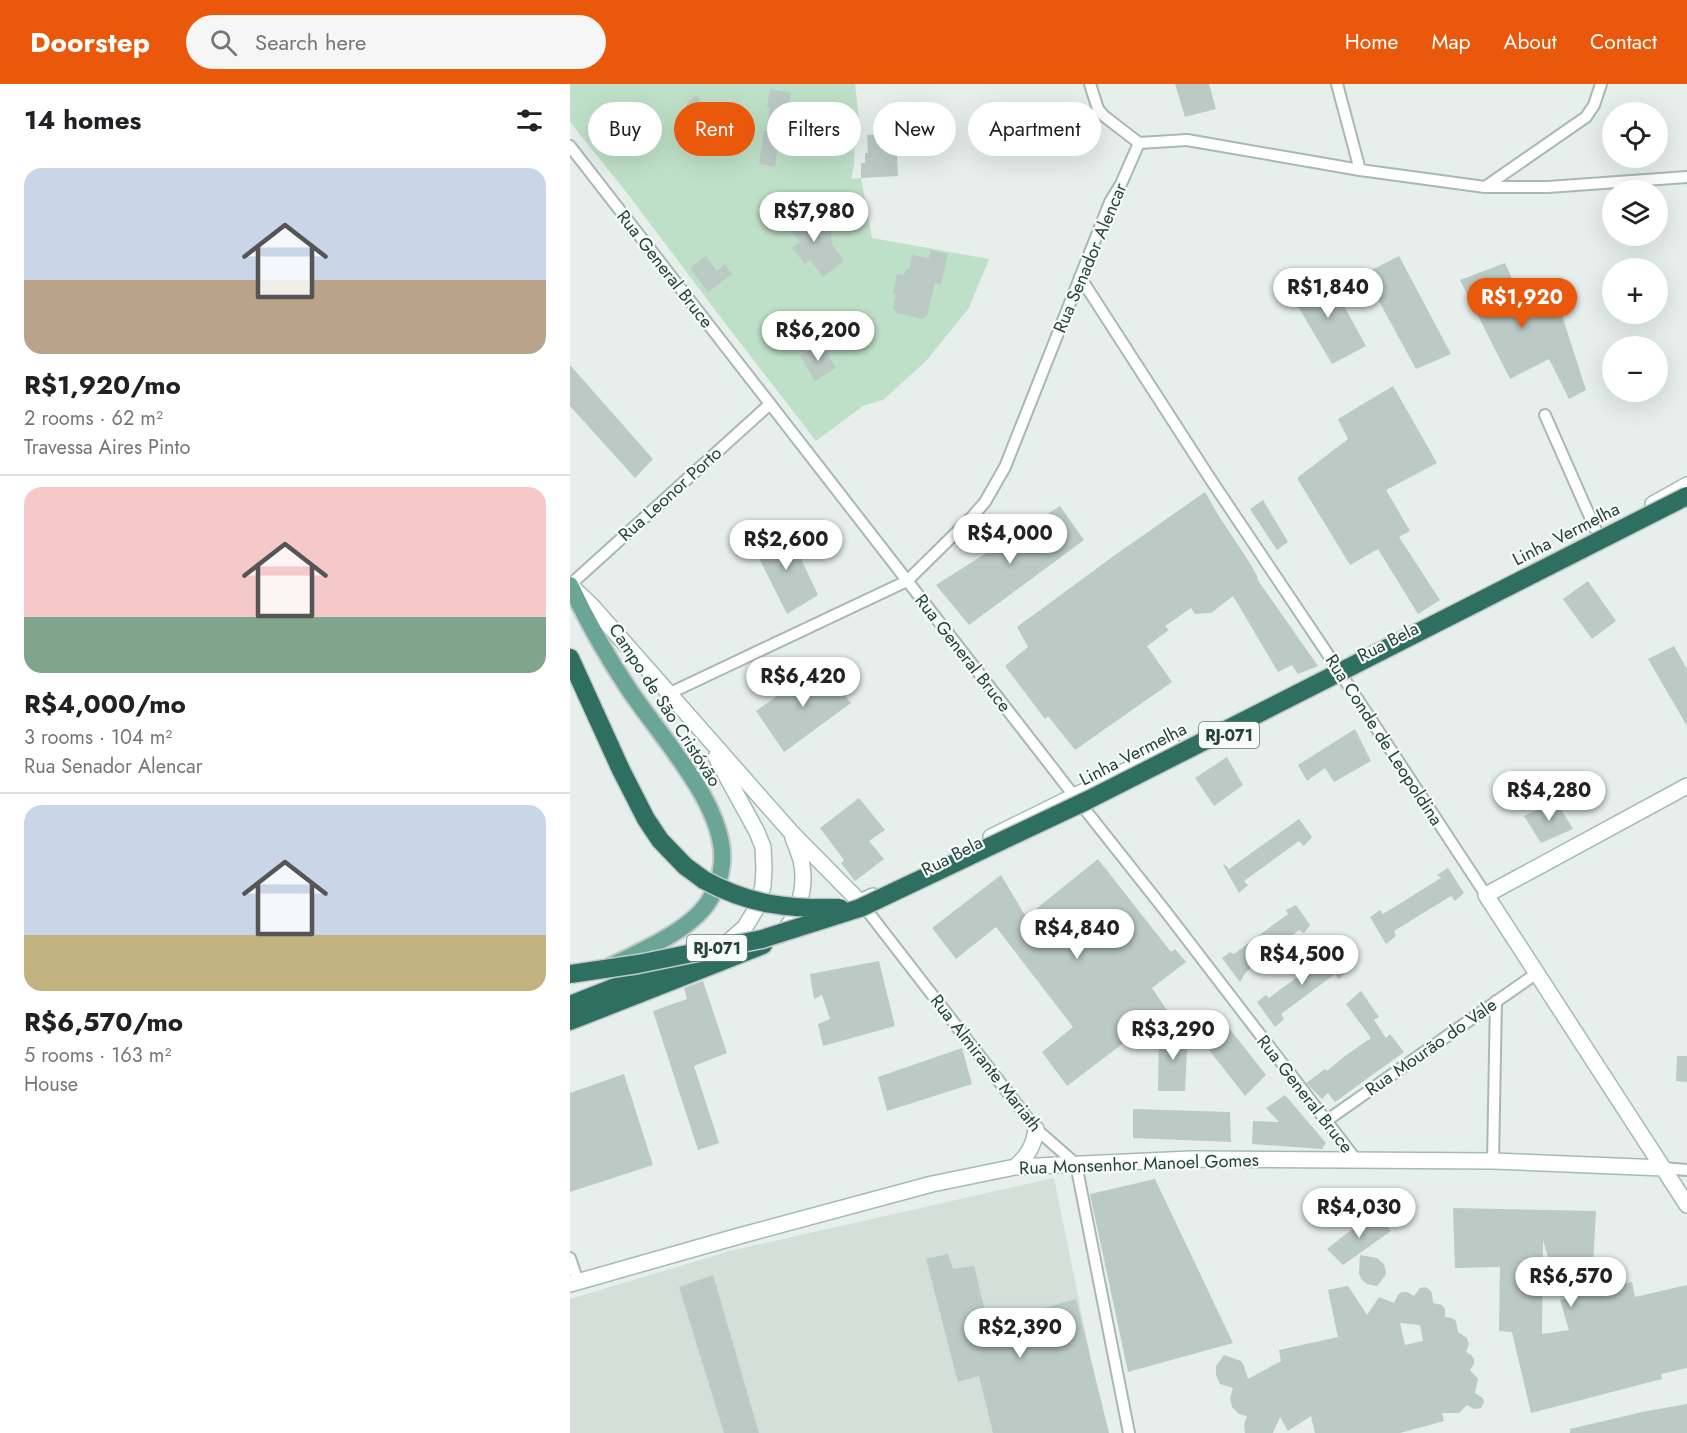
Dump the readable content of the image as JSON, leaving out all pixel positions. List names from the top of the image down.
{
  "streets": {
    "highway": ["Linha Vermelha", "RJ-071"],
    "main road": ["Campo de São Cristóvão"],
    "street": [
      "Rua Senador Alencar",
      "Rua General Bruce",
      "Rua Leonor Porto",
      "Rua Bela",
      "Rua Conde de Leopoldina",
      "Rua Mourão do Vale",
      "Rua Almirante Mariath",
      "Rua Monsenhor Manoel Gomes"
    ]
  },
  "crossings": [
    ["Rua Senador Alencar", "Rua General Bruce"],
    ["Rua Senador Alencar", "Campo de São Cristóvão"],
    ["Rua Senador Alencar", "Rua Conde de Leopoldina"],
    ["Rua General Bruce", "Rua Leonor Porto"],
    ["Rua General Bruce", "Rua Bela"],
    ["Rua General Bruce", "Rua Mourão do Vale"],
    ["Rua General Bruce", "Rua Monsenhor Manoel Gomes"],
    ["Rua Leonor Porto", "Campo de São Cristóvão"],
    ["Linha Vermelha", "Rua Bela"],
    ["Linha Vermelha", "Campo de São Cristóvão"],
    ["Linha Vermelha", "Rua Almirante Mariath"],
    ["Rua Bela", "Rua Conde de Leopoldina"],
    ["Rua Bela", "Rua Almirante Mariath"],
    ["Campo de São Cristóvão", "Rua Almirante Mariath"],
    ["Rua Conde de Leopoldina", "Rua Mourão do Vale"],
    ["Rua Conde de Leopoldina", "Rua Monsenhor Manoel Gomes"],
    ["Rua Almirante Mariath", "Rua Monsenhor Manoel Gomes"]
  ],
  "page": {
    "header": "Doorstep",
    "search": "Search here",
    "nav": [
      "Home",
      "Map",
      "About",
      "Contact"
    ],
    "heading": "14 homes",
    "map_buttons": ["+", "−"],
    "chip": [
      "Buy",
      "Rent",
      "Filters",
      "New",
      "Apartment"
    ],
    "list": [
      {
        "name": "R$1,920/mo",
        "note": "2 rooms · 62 m² · Travessa Aires Pinto"
      },
      {
        "name": "R$4,000/mo",
        "note": "3 rooms · 104 m² · Rua Senador Alencar"
      },
      {
        "name": "R$6,570/mo",
        "note": "5 rooms · 163 m² · House"
      }
    ],
    "price": [
      "R$7,980",
      "R$1,840",
      "R$1,920",
      "R$6,200",
      "R$4,000",
      "R$2,600",
      "R$6,420",
      "R$4,280",
      "R$4,840",
      "R$4,500",
      "R$3,290",
      "R$4,030",
      "R$6,570",
      "R$2,390"
    ]
  }
}
